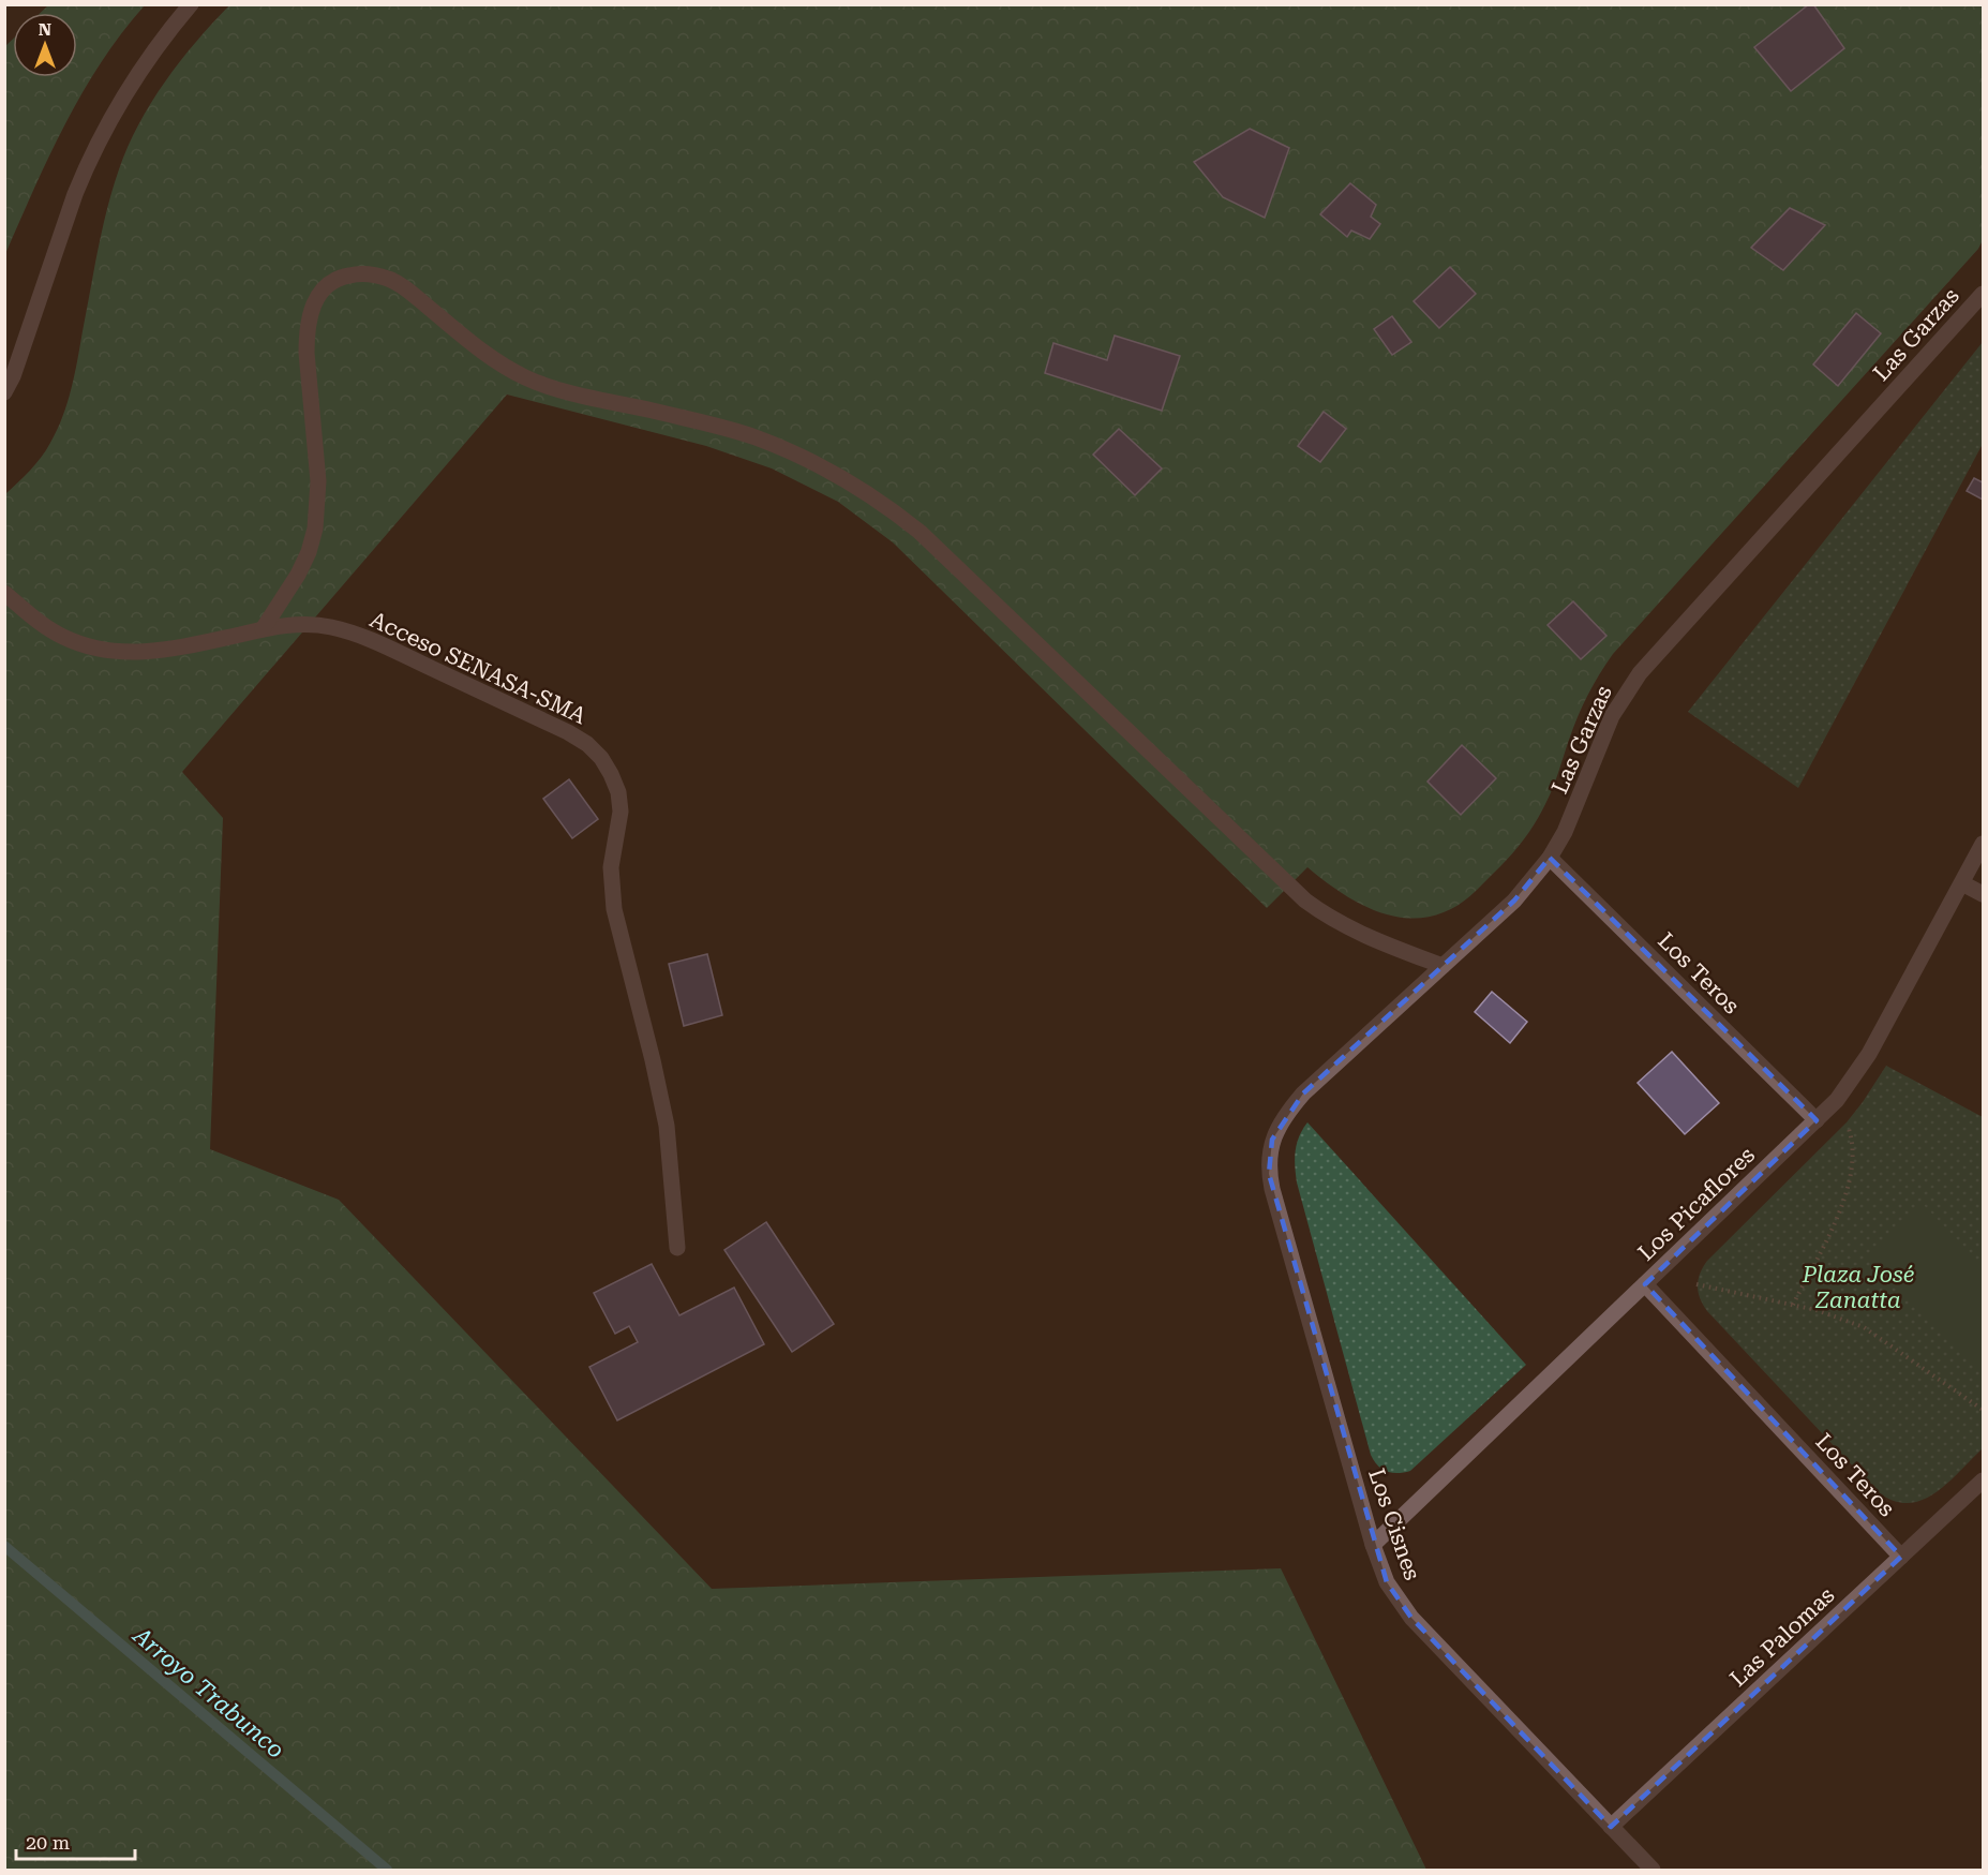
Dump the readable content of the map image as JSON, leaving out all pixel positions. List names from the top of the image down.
{
  "streets": {
    "street": [
      "Las Garzas",
      "Acceso SENASA-SMA",
      "Los Teros",
      "Los Picaflores",
      "Los Cisnes",
      "Las Palomas"
    ]
  },
  "crossings": [
    ["Las Garzas", "Los Teros"],
    ["Las Garzas", "Los Cisnes"],
    ["Los Teros", "Los Picaflores"],
    ["Los Teros", "Las Palomas"],
    ["Los Picaflores", "Los Cisnes"],
    ["Los Cisnes", "Las Palomas"]
  ],
  "water": ["Arroyo Trabunco"],
  "parks": ["Plaza José Zanatta"],
  "scale_bar": "20 m",
  "north": "top"
}
